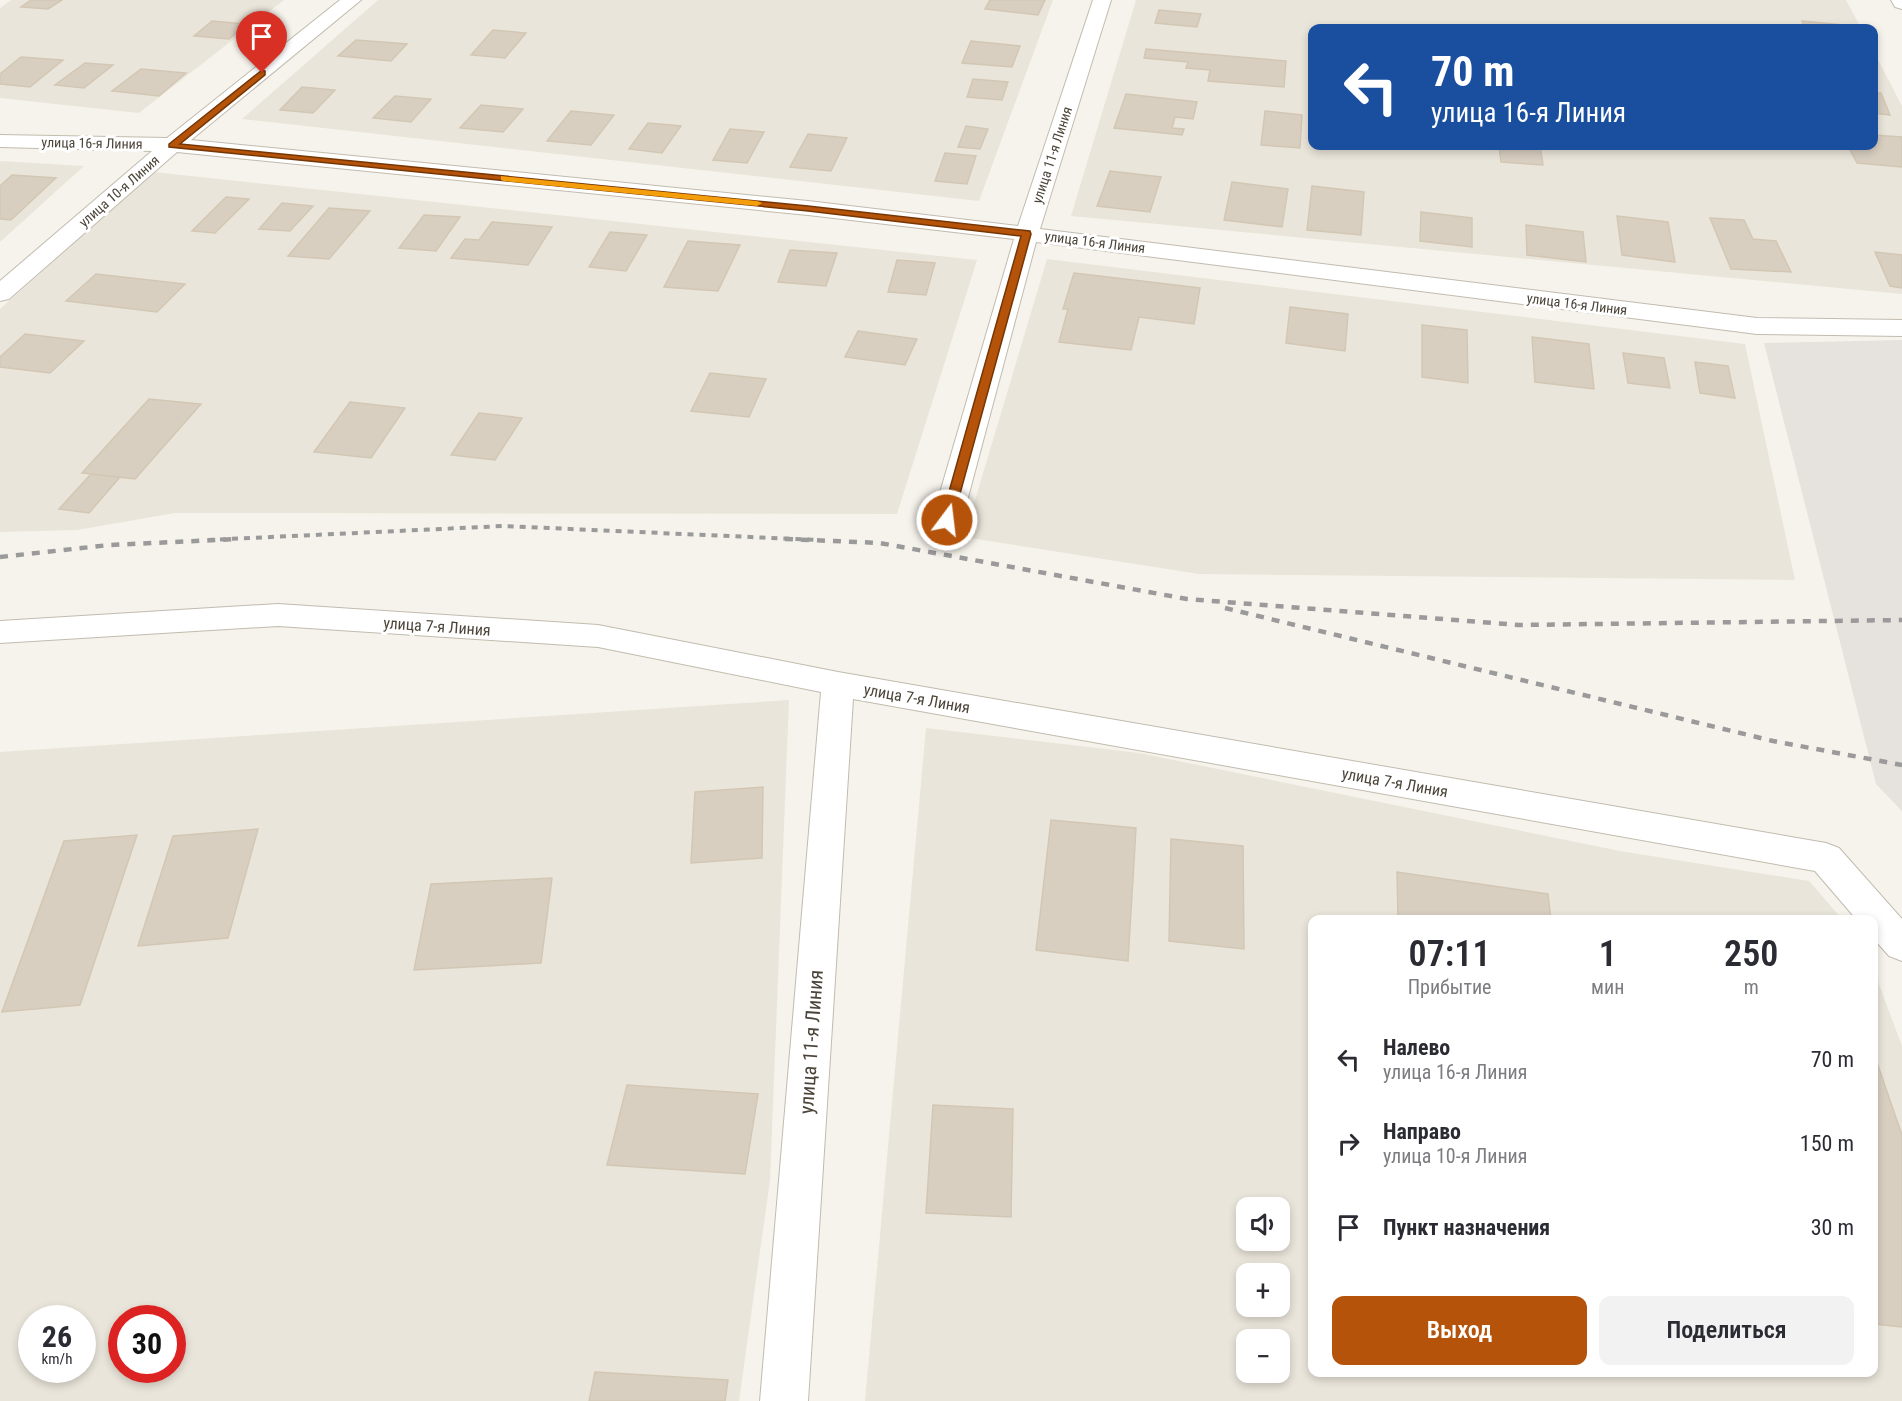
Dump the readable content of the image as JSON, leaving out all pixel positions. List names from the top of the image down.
{
  "streets": {
    "street": [
      "улица 16-я Линия",
      "улица 11-я Линия",
      "улица 10-я Линия",
      "улица 7-я Линия"
    ]
  },
  "crossings": [
    ["улица 16-я Линия", "улица 11-я Линия"],
    ["улица 16-я Линия", "улица 10-я Линия"],
    ["улица 11-я Линия", "улица 7-я Линия"]
  ],
  "page": {
    "turn": ["70 m", "улица 16-я Линия"],
    "eta": [
      "07:11",
      "Прибытие",
      "1",
      "мин",
      "250",
      "m"
    ],
    "list": [
      {
        "name": "Налево",
        "note": "улица 16-я Линия",
        "value": "70 m"
      },
      {
        "name": "Направо",
        "note": "улица 10-я Линия",
        "value": "150 m"
      },
      {
        "name": "Пункт назначения",
        "value": "30 m"
      }
    ],
    "map_buttons": ["+", "−"],
    "buttons": ["Выход", "Поделиться"],
    "speed": "26 km/h",
    "limit": "30"
  }
}
